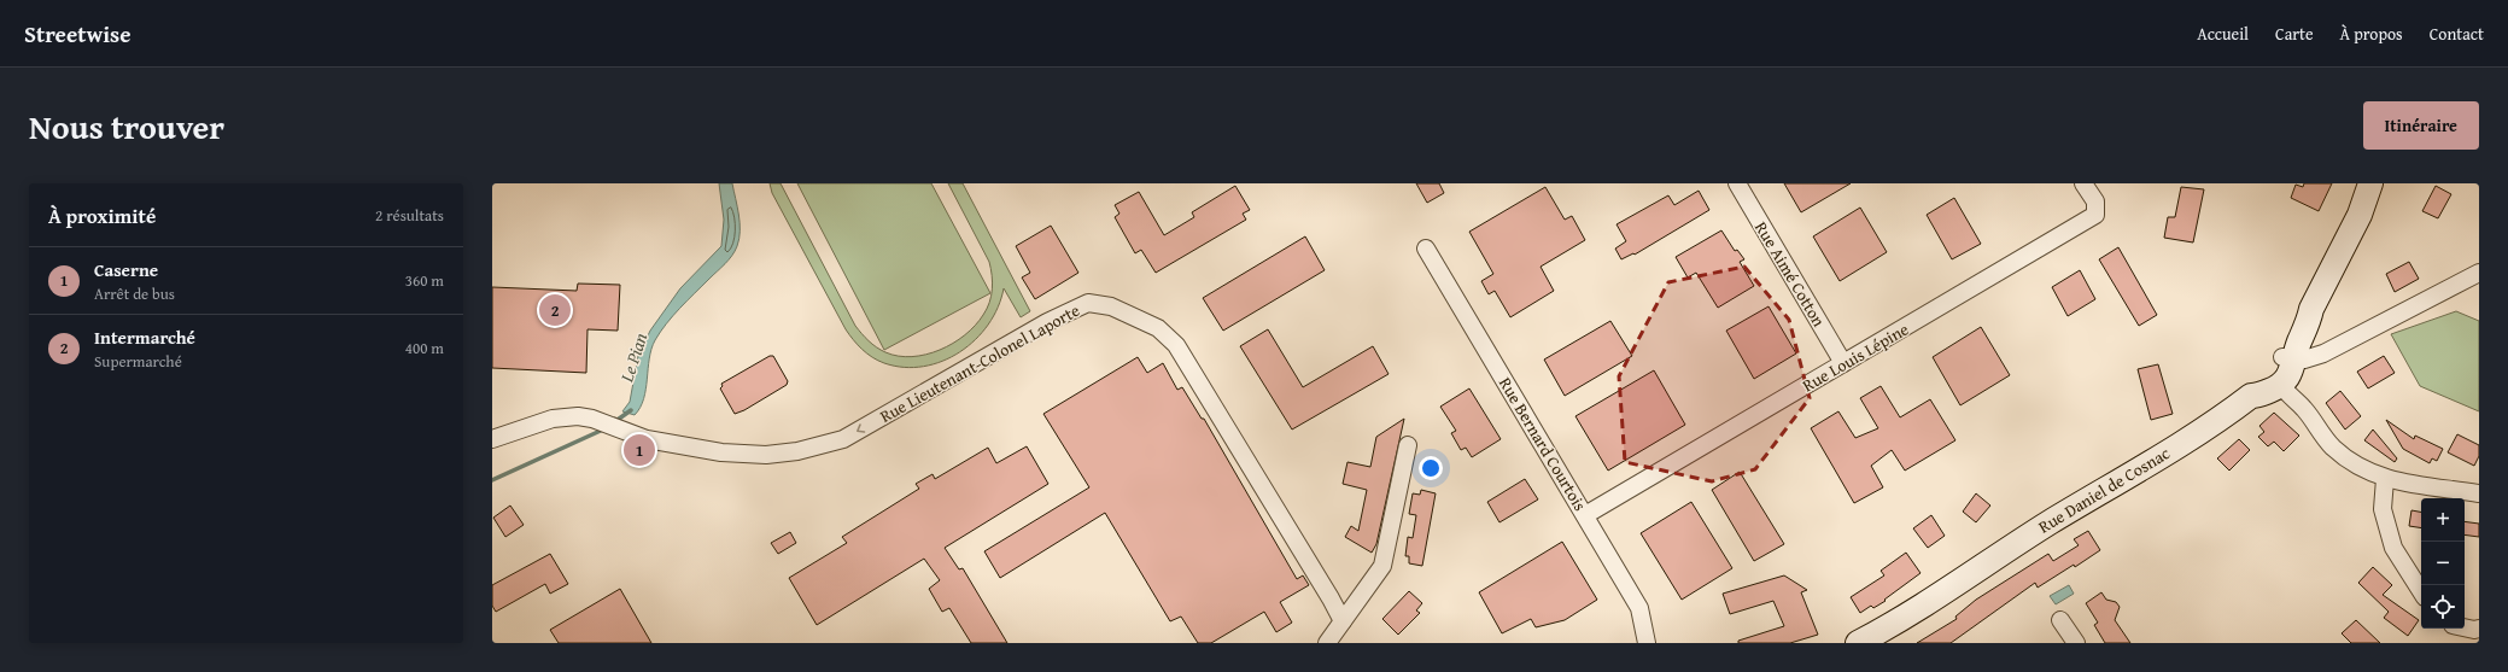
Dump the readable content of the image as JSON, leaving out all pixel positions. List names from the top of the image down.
{
  "streets": {
    "street": [
      "Rue Aimé Cotton",
      "Rue Louis Lépine",
      "Rue Lieutenant-Colonel Laporte",
      "Rue Bernard Courtois",
      "Rue Daniel de Cosnac"
    ]
  },
  "crossings": [
    ["Rue Aimé Cotton", "Rue Louis Lépine"],
    ["Rue Louis Lépine", "Rue Bernard Courtois"]
  ],
  "one_way": ["Rue Lieutenant-Colonel Laporte"],
  "water": ["Le Pian"],
  "page": {
    "header": "Streetwise",
    "nav": [
      "Accueil",
      "Carte",
      "À propos",
      "Contact"
    ],
    "title": "Nous trouver",
    "buttons": "Itinéraire",
    "heading": ["À proximité", "2 résultats"],
    "list": [
      {
        "mark": "1",
        "name": "Caserne",
        "note": "Arrêt de bus",
        "value": "360 m"
      },
      {
        "mark": "2",
        "name": "Intermarché",
        "note": "Supermarché",
        "value": "400 m"
      }
    ],
    "pins": ["2", "1"],
    "map_buttons": ["+", "−"]
  }
}
